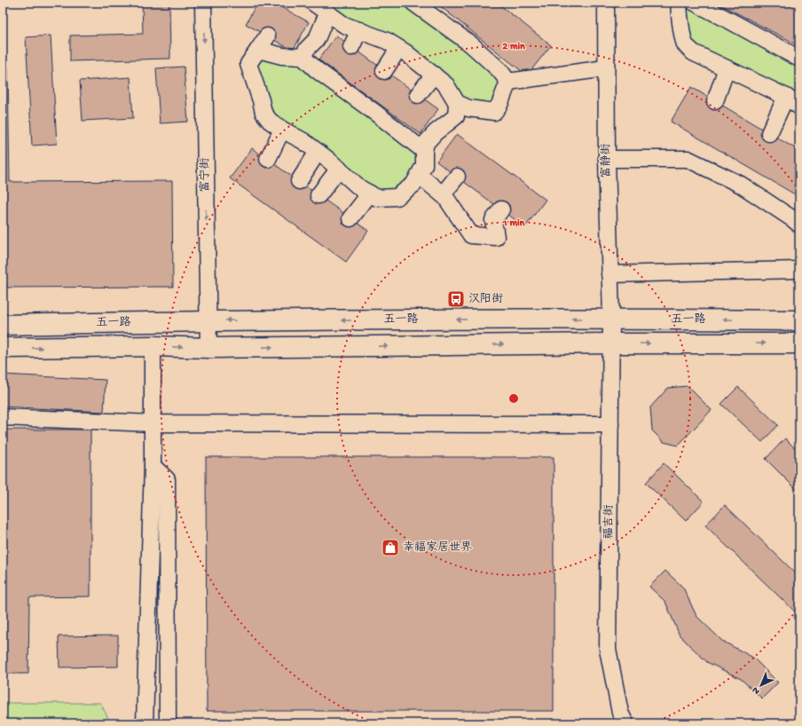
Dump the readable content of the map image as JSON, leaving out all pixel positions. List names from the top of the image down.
{
  "streets": {
    "main road": ["五一路"],
    "street": ["富静街", "富宁街", "福吉街"]
  },
  "crossings": [
    ["富静街", "五一路"],
    ["富静街", "福吉街"],
    ["富宁街", "五一路"],
    ["五一路", "福吉街"]
  ],
  "one_way": ["富宁街"],
  "places": {
    "bus stop": ["汉阳街"],
    "shop": ["幸福家居世界"]
  },
  "north": "bottom left",
  "rings": ["2 min", "1 min"]
}
